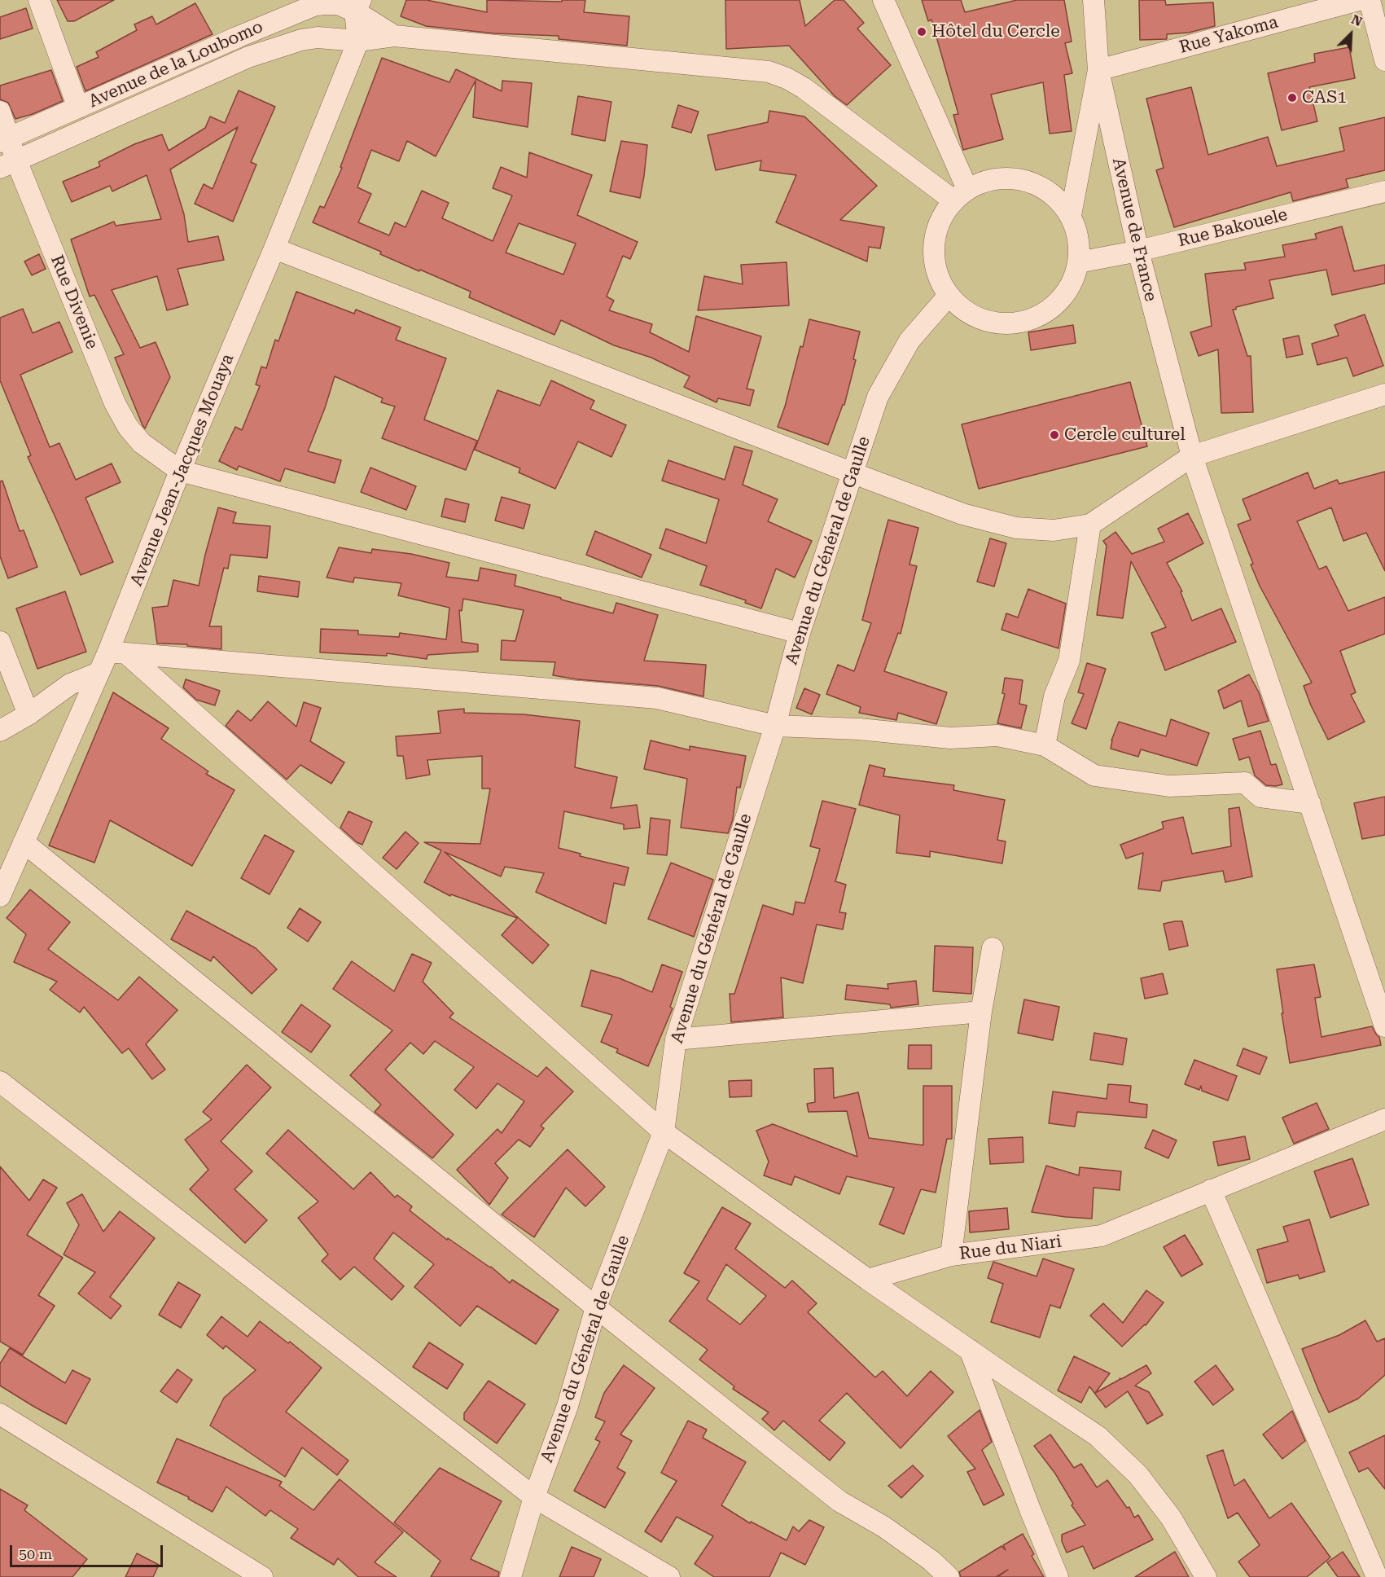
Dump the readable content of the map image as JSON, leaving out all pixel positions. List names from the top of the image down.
{
  "streets": {
    "street": [
      "Rue Yakoma",
      "Avenue de la Loubomo",
      "Rue Bakouele",
      "Avenue de France",
      "Rue Divenie",
      "Avenue Jean-Jacques Mouaya",
      "Avenue du Général de Gaulle",
      "Rue du Niari"
    ]
  },
  "crossings": [
    ["Rue Yakoma", "Avenue de France"],
    ["Avenue de la Loubomo", "Rue Divenie"],
    ["Avenue de la Loubomo", "Avenue Jean-Jacques Mouaya"],
    ["Rue Bakouele", "Avenue de France"],
    ["Rue Bakouele", "Avenue du Général de Gaulle"],
    ["Rue Divenie", "Avenue Jean-Jacques Mouaya"]
  ],
  "places": ["Hôtel du Cercle", "CAS1", "Cercle culturel"],
  "scale_bar": "50 m",
  "north": "top right"
}
